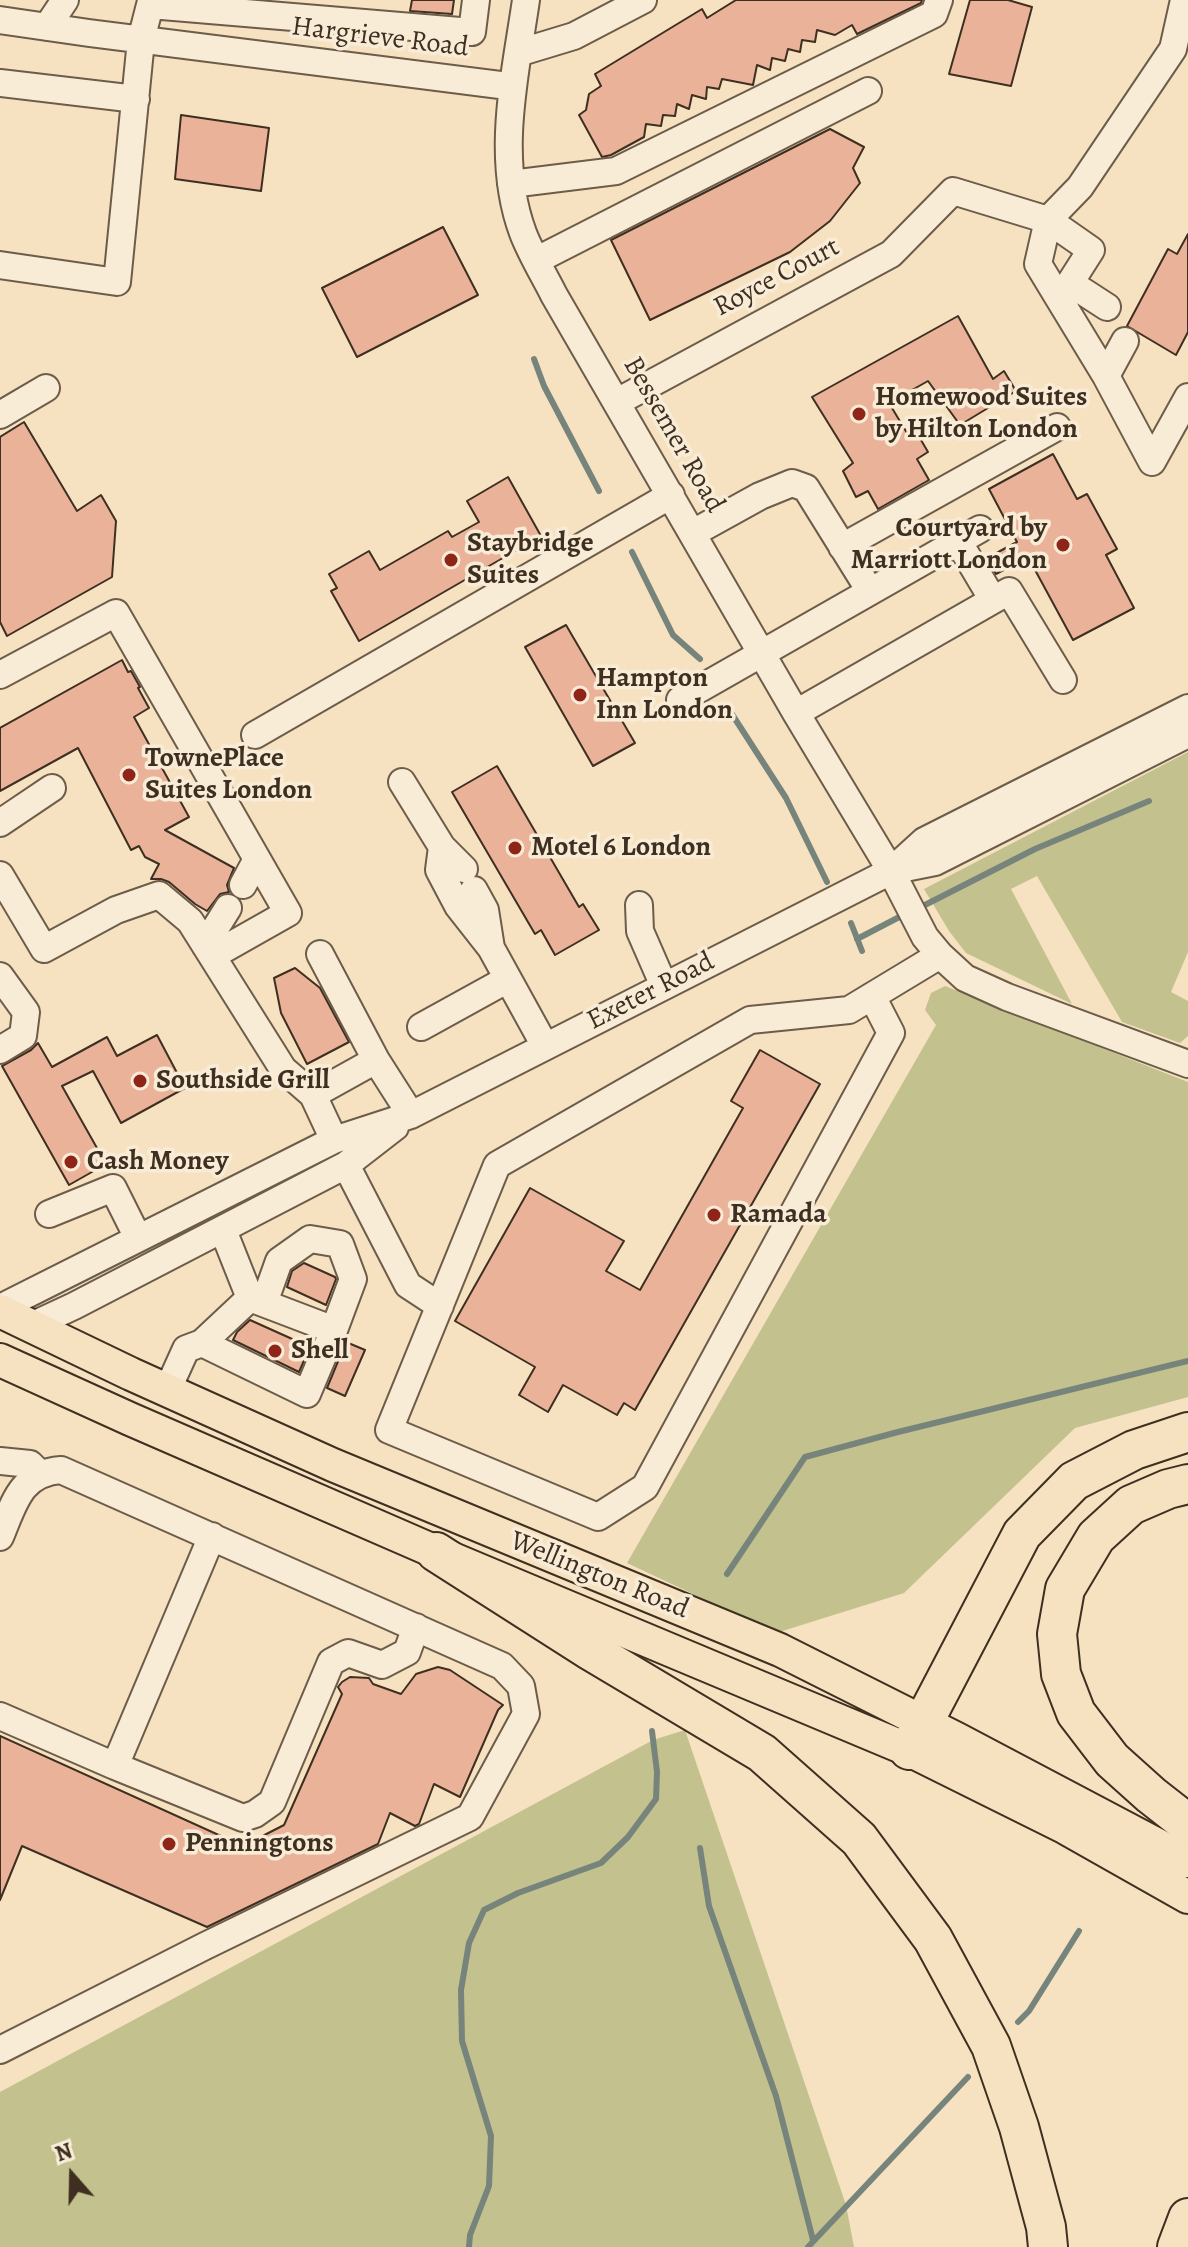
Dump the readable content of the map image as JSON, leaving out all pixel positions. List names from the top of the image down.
{
  "streets": {
    "main road": ["Exeter Road", "Wellington Road"],
    "street": ["Hargrieve Road", "Royce Court", "Bessemer Road"]
  },
  "crossings": [
    ["Hargrieve Road", "Bessemer Road"],
    ["Royce Court", "Bessemer Road"],
    ["Bessemer Road", "Exeter Road"],
    ["Exeter Road", "Wellington Road"]
  ],
  "places": [
    "Homewood Suites by Hilton London",
    "Courtyard by Marriott London",
    "Staybridge Suites",
    "Hampton Inn London",
    "TownePlace Suites London",
    "Motel 6 London",
    "Southside Grill",
    "Cash Money",
    "Ramada",
    "Shell",
    "Penningtons"
  ],
  "north": "top"
}
